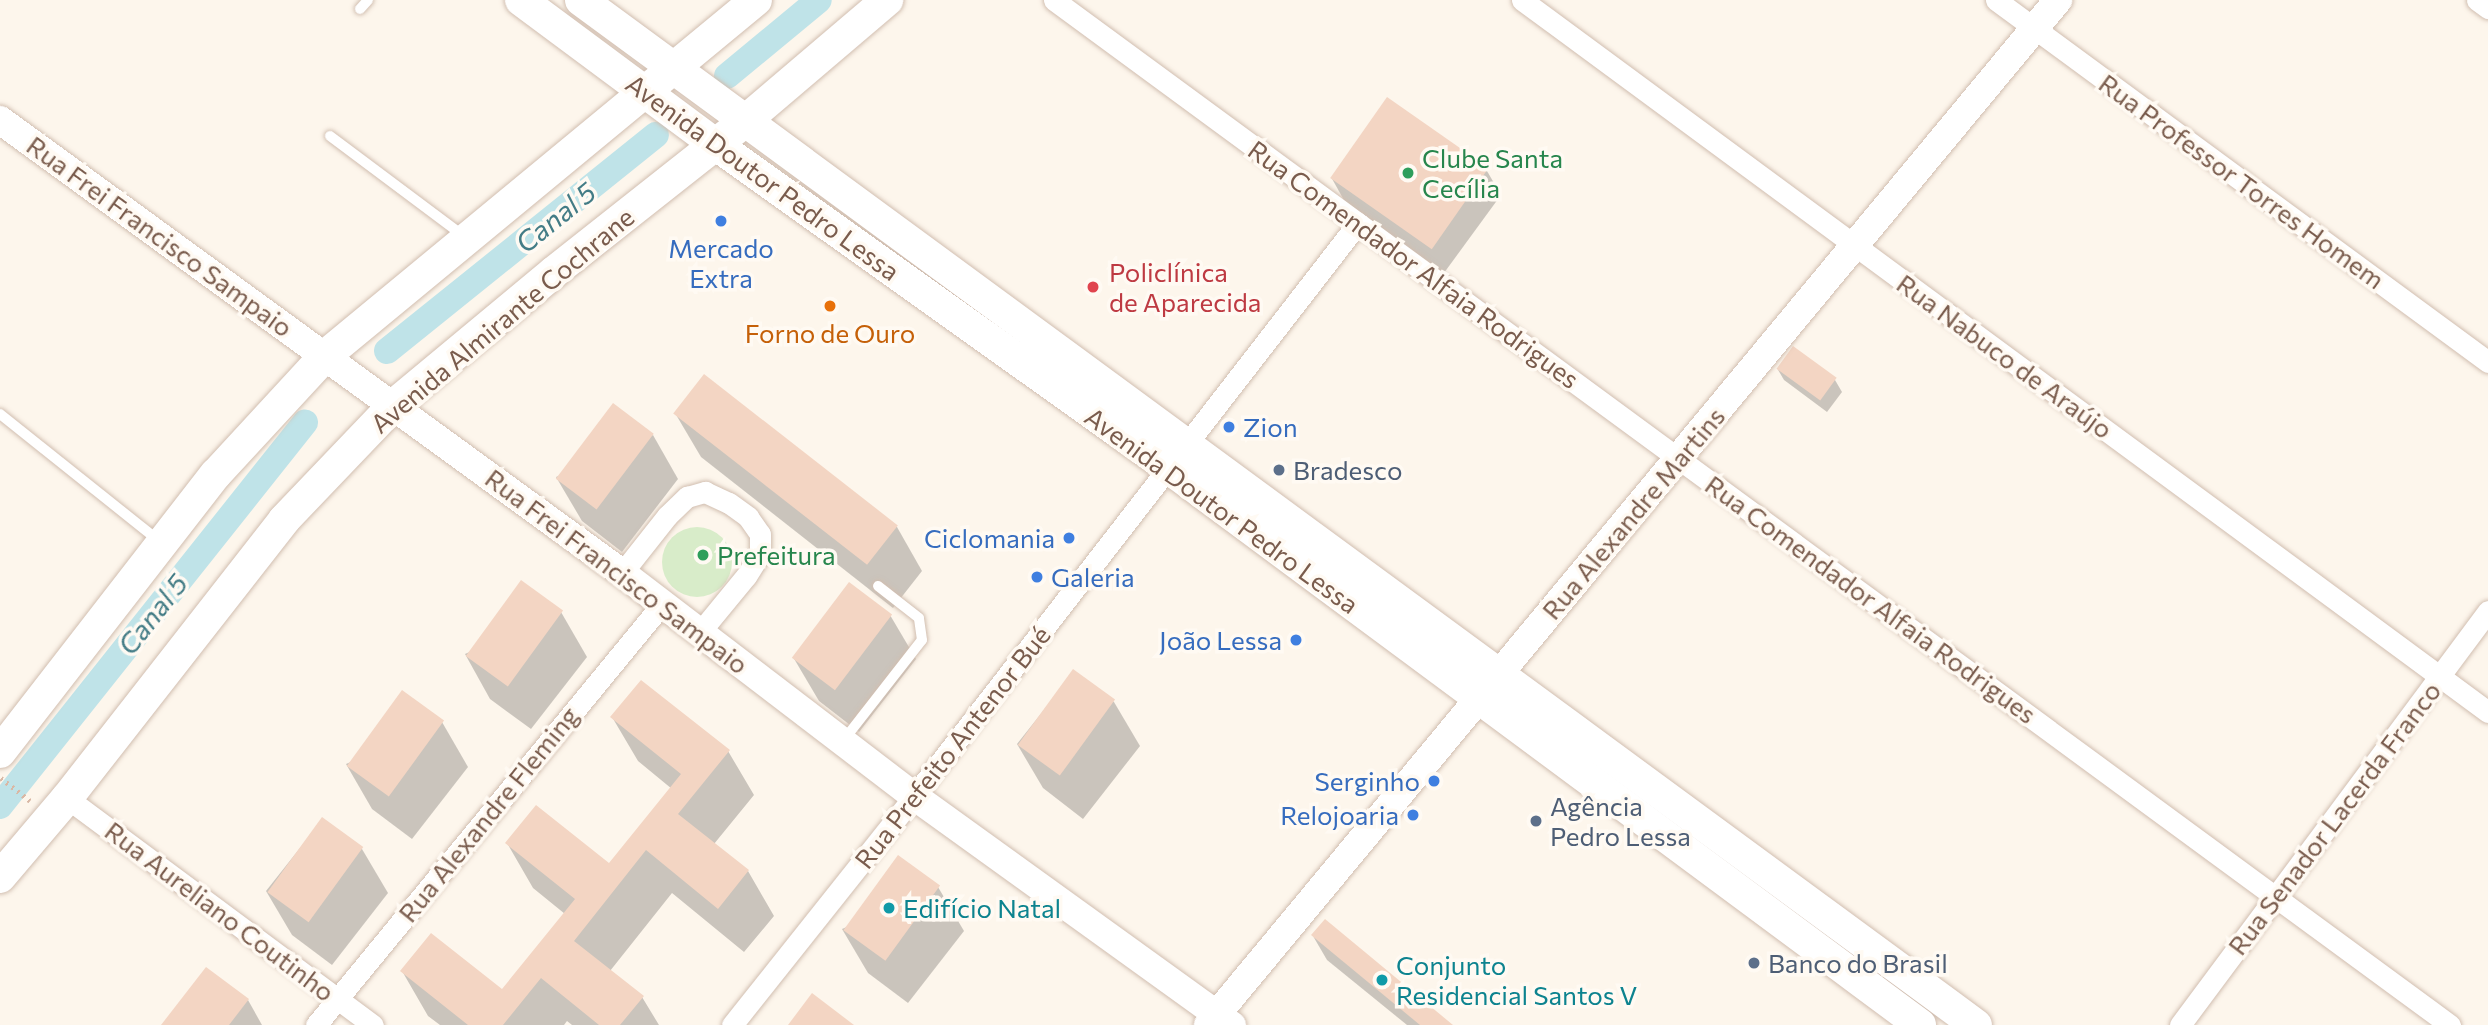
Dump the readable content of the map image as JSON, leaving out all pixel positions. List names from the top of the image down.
{
  "streets": {
    "main road": ["Avenida Doutor Pedro Lessa", "Avenida Almirante Cochrane"],
    "street": [
      "Rua Professor Torres Homem",
      "Rua Frei Francisco Sampaio",
      "Rua Comendador Alfaia Rodrigues",
      "Rua Nabuco de Araújo",
      "Rua Alexandre Martins",
      "Rua Prefeito Antenor Bué",
      "Rua Alexandre Fleming",
      "Rua Senador Lacerda Franco",
      "Rua Aureliano Coutinho"
    ]
  },
  "crossings": [
    ["Avenida Doutor Pedro Lessa", "Avenida Almirante Cochrane"],
    ["Avenida Doutor Pedro Lessa", "Rua Alexandre Martins"],
    ["Avenida Doutor Pedro Lessa", "Rua Prefeito Antenor Bué"],
    ["Rua Professor Torres Homem", "Rua Alexandre Martins"],
    ["Rua Frei Francisco Sampaio", "Avenida Almirante Cochrane"],
    ["Rua Frei Francisco Sampaio", "Rua Alexandre Martins"],
    ["Rua Frei Francisco Sampaio", "Rua Prefeito Antenor Bué"],
    ["Rua Frei Francisco Sampaio", "Rua Alexandre Fleming"],
    ["Rua Comendador Alfaia Rodrigues", "Rua Alexandre Martins"],
    ["Rua Comendador Alfaia Rodrigues", "Rua Prefeito Antenor Bué"],
    ["Rua Comendador Alfaia Rodrigues", "Rua Senador Lacerda Franco"],
    ["Avenida Almirante Cochrane", "Rua Aureliano Coutinho"],
    ["Rua Nabuco de Araújo", "Rua Alexandre Martins"],
    ["Rua Nabuco de Araújo", "Rua Senador Lacerda Franco"],
    ["Rua Alexandre Fleming", "Rua Aureliano Coutinho"]
  ],
  "water": ["Canal 5"],
  "places": [
    "Clube Santa Cecília",
    "Mercado Extra",
    "Policlínica de Aparecida",
    "Forno de Ouro",
    "Zion",
    "Bradesco",
    "Ciclomania",
    "Prefeitura",
    "Galeria",
    "João Lessa",
    "Serginho",
    "Relojoaria",
    "Agência Pedro Lessa",
    "Edifício Natal",
    "Banco do Brasil",
    "Conjunto Residencial Santos V"
  ]
}
